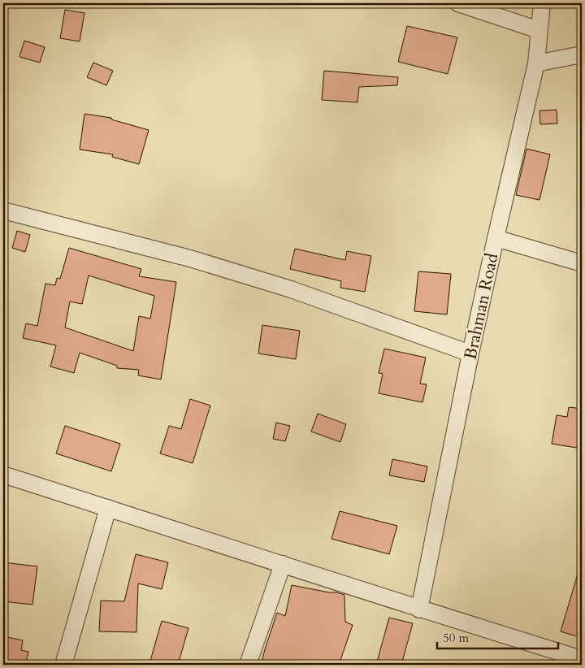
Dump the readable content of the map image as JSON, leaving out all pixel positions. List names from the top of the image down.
{
  "streets": {
    "street": ["Brahman Road"]
  },
  "scale_bar": "50 m"
}
